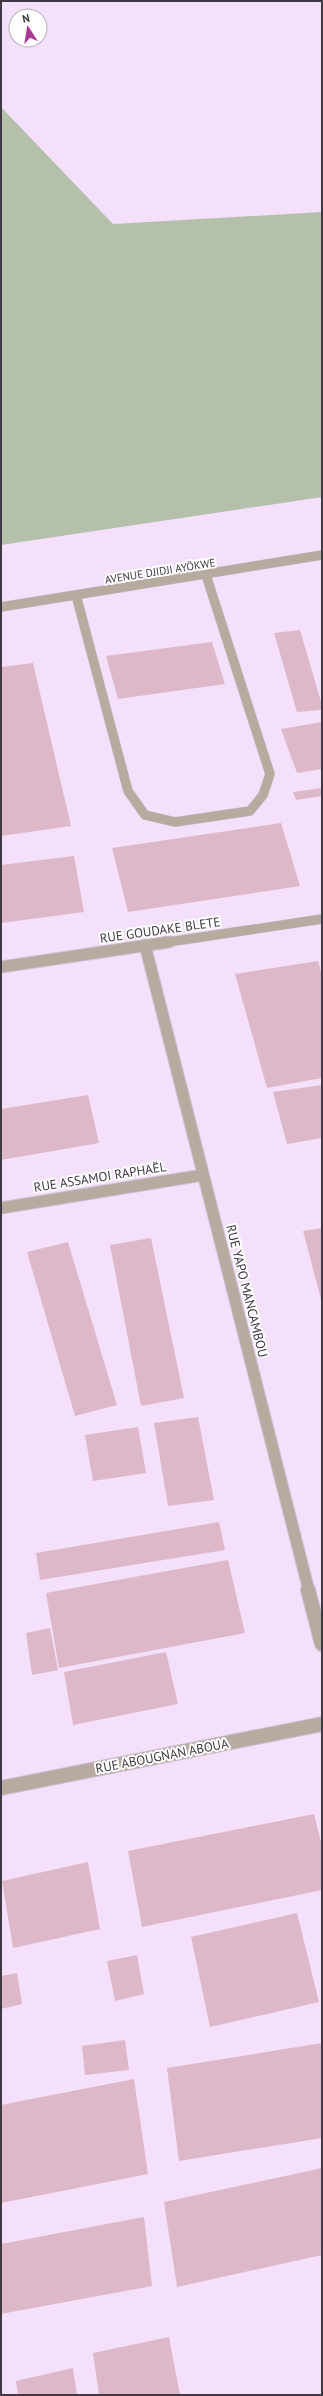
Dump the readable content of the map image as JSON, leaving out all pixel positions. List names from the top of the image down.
{
  "streets": {
    "street": [
      "AVENUE DJIDJI AYÖKWE",
      "RUE GOUDAKE BLETE",
      "RUE ASSAMOI RAPHAËL",
      "RUE YAPO MANCAMBOU",
      "RUE ABOUGNAN ABOUA"
    ]
  },
  "crossings": [
    ["RUE GOUDAKE BLETE", "RUE YAPO MANCAMBOU"],
    ["RUE ASSAMOI RAPHAËL", "RUE YAPO MANCAMBOU"]
  ],
  "north": "top"
}
